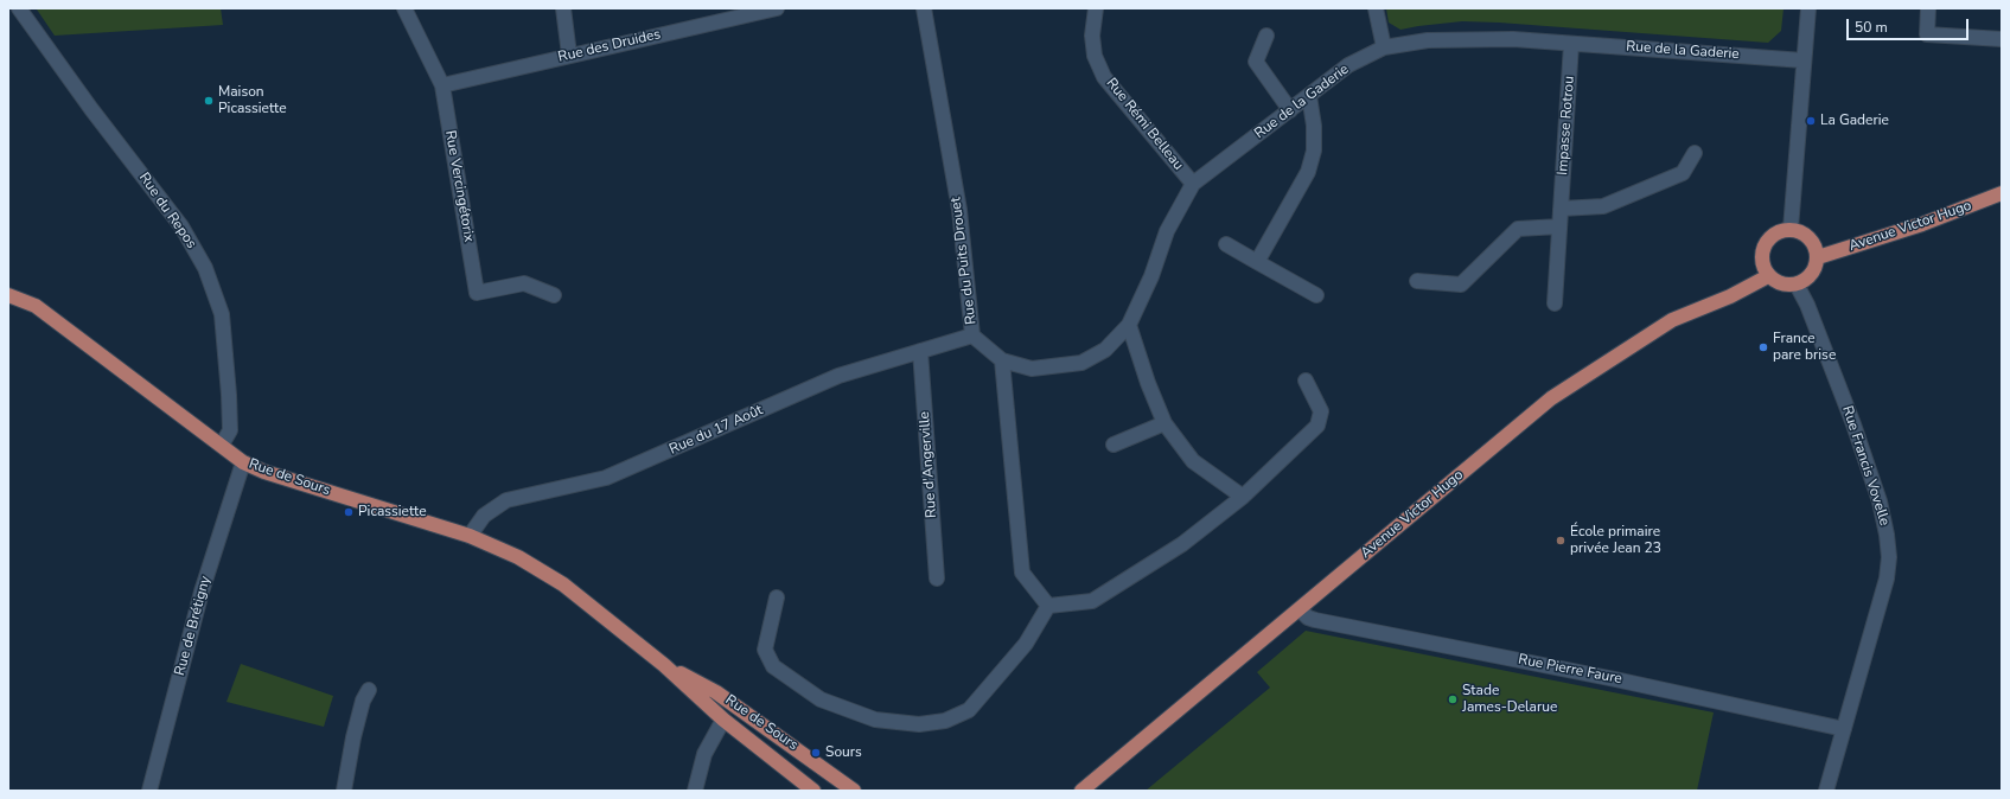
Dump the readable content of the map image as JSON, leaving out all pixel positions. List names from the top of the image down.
{
  "streets": {
    "main road": ["Avenue Victor Hugo", "Rue de Sours"],
    "street": [
      "Rue des Druides",
      "Rue de la Gaderie",
      "Rue Rémi Belleau",
      "Impasse Rotrou",
      "Rue Vercingétorix",
      "Rue du Repos",
      "Rue du Puits Drouet",
      "Rue du 17 Août",
      "Rue d'Angerville",
      "Rue Francis Vovelle",
      "Rue de Brétigny",
      "Rue Pierre Faure"
    ]
  },
  "crossings": [
    ["Rue des Druides", "Rue Vercingétorix"],
    ["Rue de la Gaderie", "Rue Rémi Belleau"],
    ["Rue de la Gaderie", "Impasse Rotrou"],
    ["Rue de la Gaderie", "Rue du Puits Drouet"],
    ["Rue du Repos", "Rue de Sours"],
    ["Avenue Victor Hugo", "Rue Francis Vovelle"],
    ["Avenue Victor Hugo", "Rue Pierre Faure"],
    ["Rue du Puits Drouet", "Rue du 17 Août"],
    ["Rue du 17 Août", "Rue d'Angerville"],
    ["Rue du 17 Août", "Rue de Sours"],
    ["Rue Francis Vovelle", "Rue Pierre Faure"],
    ["Rue de Sours", "Rue de Brétigny"]
  ],
  "places": [
    "Maison Picassiette",
    "La Gaderie",
    "France pare brise",
    "Picassiette",
    "École primaire privée Jean 23",
    "Stade James-Delarue",
    "Sours"
  ],
  "scale_bar": "50 m"
}
